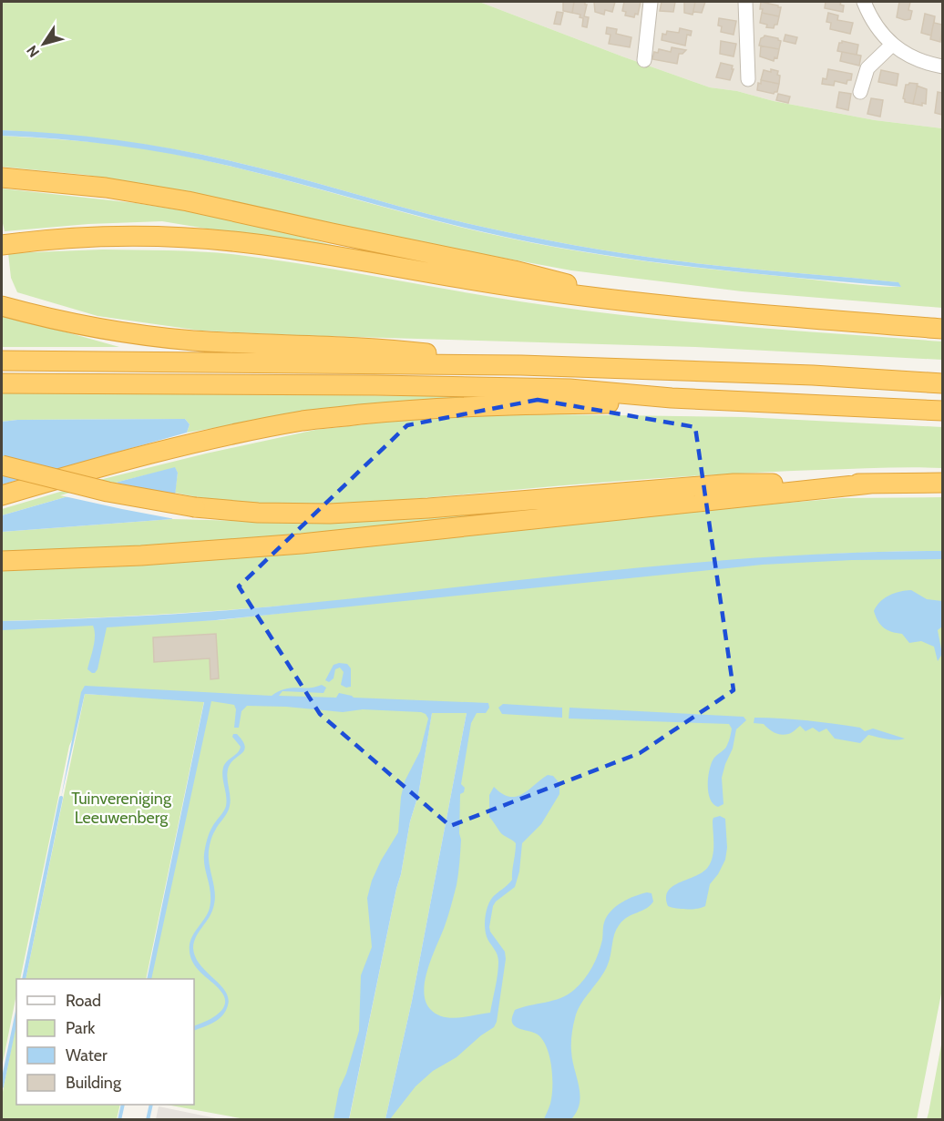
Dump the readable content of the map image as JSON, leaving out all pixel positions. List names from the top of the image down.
{
  "parks": ["Tuinvereniging Leeuwenberg"],
  "legend": [
    "Road",
    "Park",
    "Water",
    "Building"
  ],
  "north": "bottom left"
}
